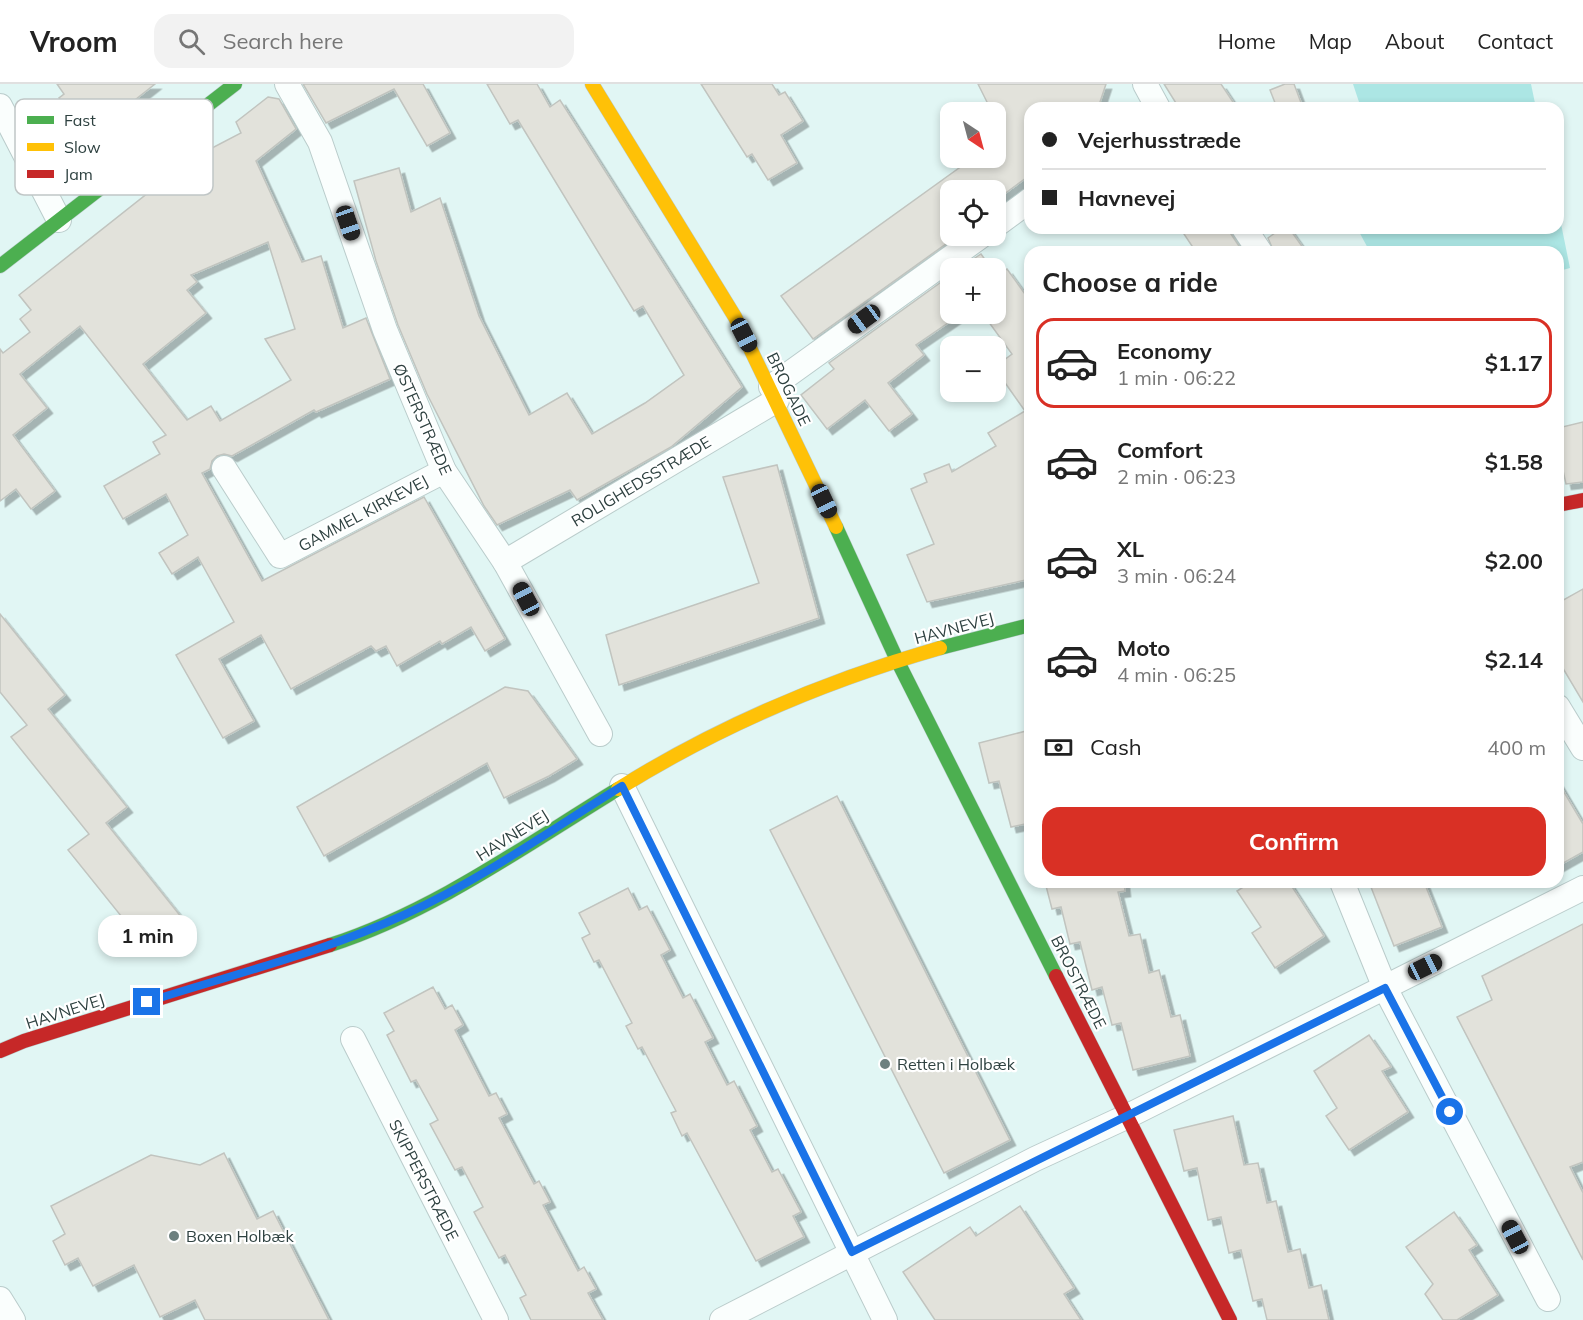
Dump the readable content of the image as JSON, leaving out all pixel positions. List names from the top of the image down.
{
  "streets": {
    "street": [
      "BROGADE",
      "ØSTERSTRÆDE",
      "ROLIGHEDSSTRÆDE",
      "GAMMEL KIRKEVEJ",
      "HAVNEVEJ",
      "BROSTRÆDE",
      "SKIPPERSTRÆDE"
    ]
  },
  "crossings": [
    ["BROGADE", "ROLIGHEDSSTRÆDE"],
    ["BROGADE", "HAVNEVEJ"],
    ["BROGADE", "BROSTRÆDE"],
    ["ØSTERSTRÆDE", "ROLIGHEDSSTRÆDE"],
    ["ØSTERSTRÆDE", "GAMMEL KIRKEVEJ"],
    ["HAVNEVEJ", "BROSTRÆDE"]
  ],
  "places": ["Retten i Holbæk", "Boxen Holbæk"],
  "legend": ["Fast", "Slow", "Jam"],
  "north": "bottom right",
  "page": {
    "header": "Vroom",
    "search": "Search here",
    "nav": [
      "Home",
      "Map",
      "About",
      "Contact"
    ],
    "map_buttons": ["+", "−"],
    "banner": ["Vejerhusstræde", "Havnevej"],
    "heading": "Choose a ride",
    "list": [
      {
        "name": "Economy",
        "note": "1 min · 06:22",
        "value": "$1.17"
      },
      {
        "name": "Comfort",
        "note": "2 min · 06:23",
        "value": "$1.58"
      },
      {
        "name": "XL",
        "note": "3 min · 06:24",
        "value": "$2.00"
      },
      {
        "name": "Moto",
        "note": "4 min · 06:25",
        "value": "$2.14"
      }
    ],
    "pay": ["Cash", "400 m"],
    "buttons": "Confirm",
    "bubble": "1 min"
  }
}
